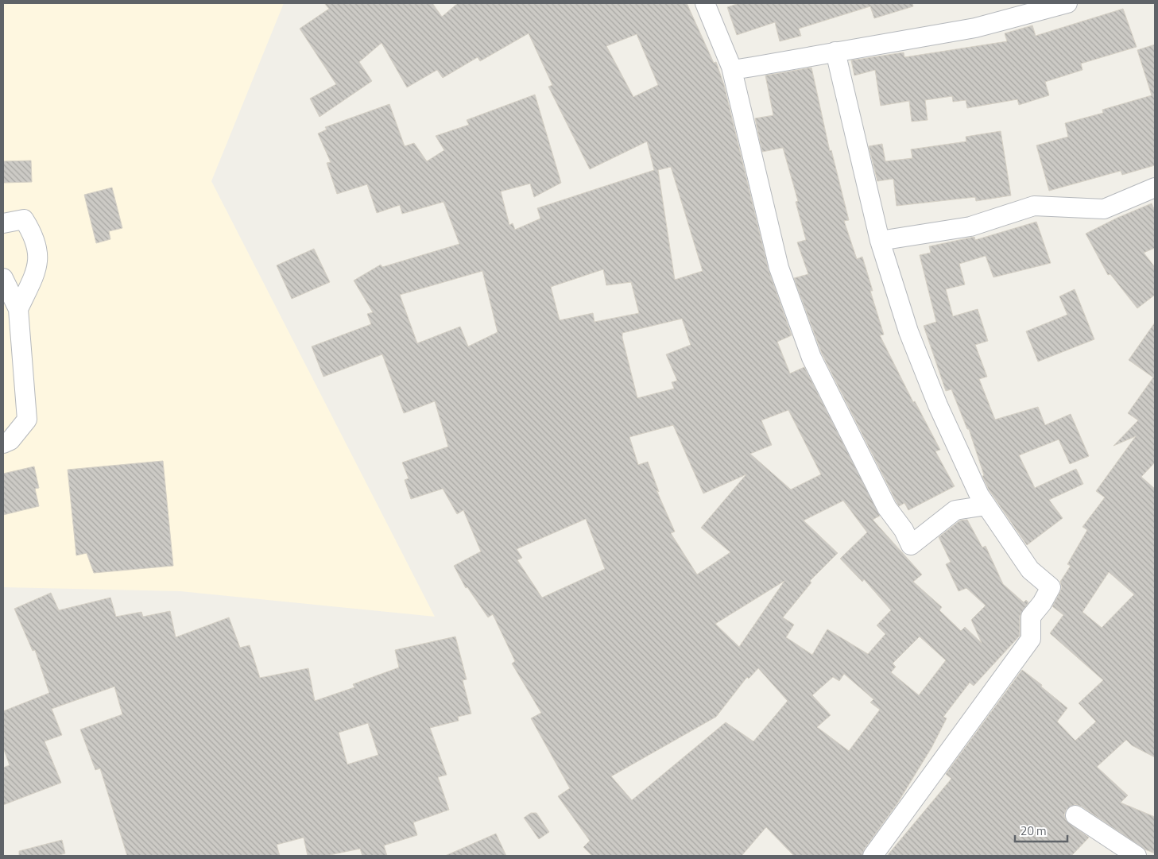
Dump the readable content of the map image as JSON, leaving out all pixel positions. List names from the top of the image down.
{
  "scale_bar": "20 m"
}
